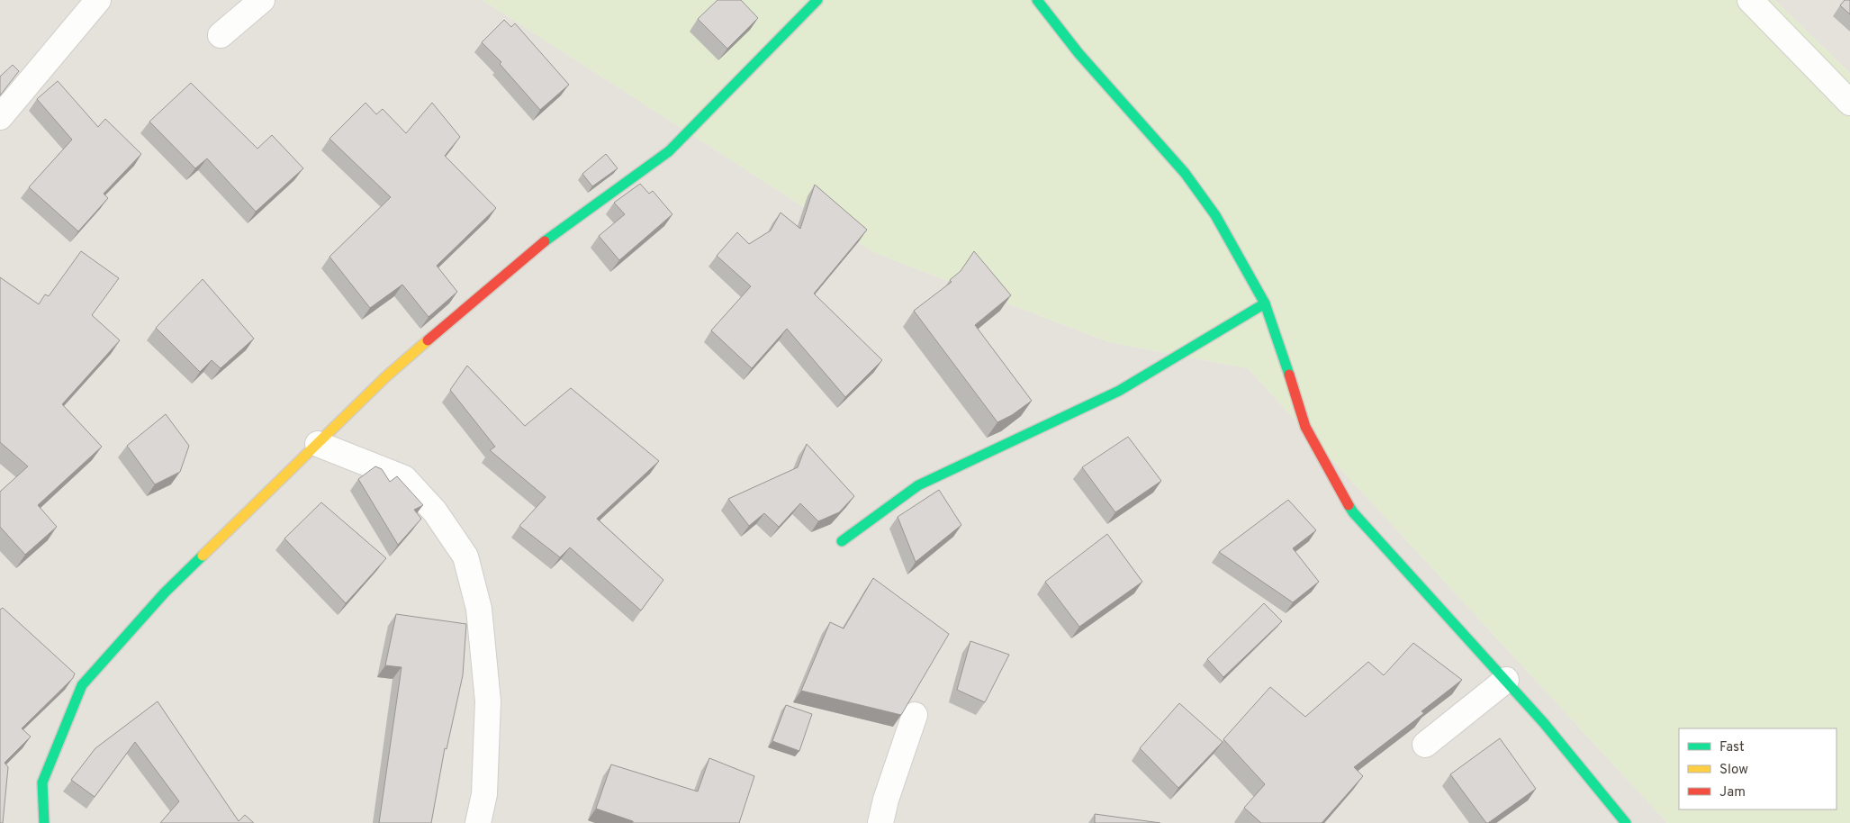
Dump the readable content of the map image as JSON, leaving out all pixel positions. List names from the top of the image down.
{
  "legend": ["Fast", "Slow", "Jam"]
}
